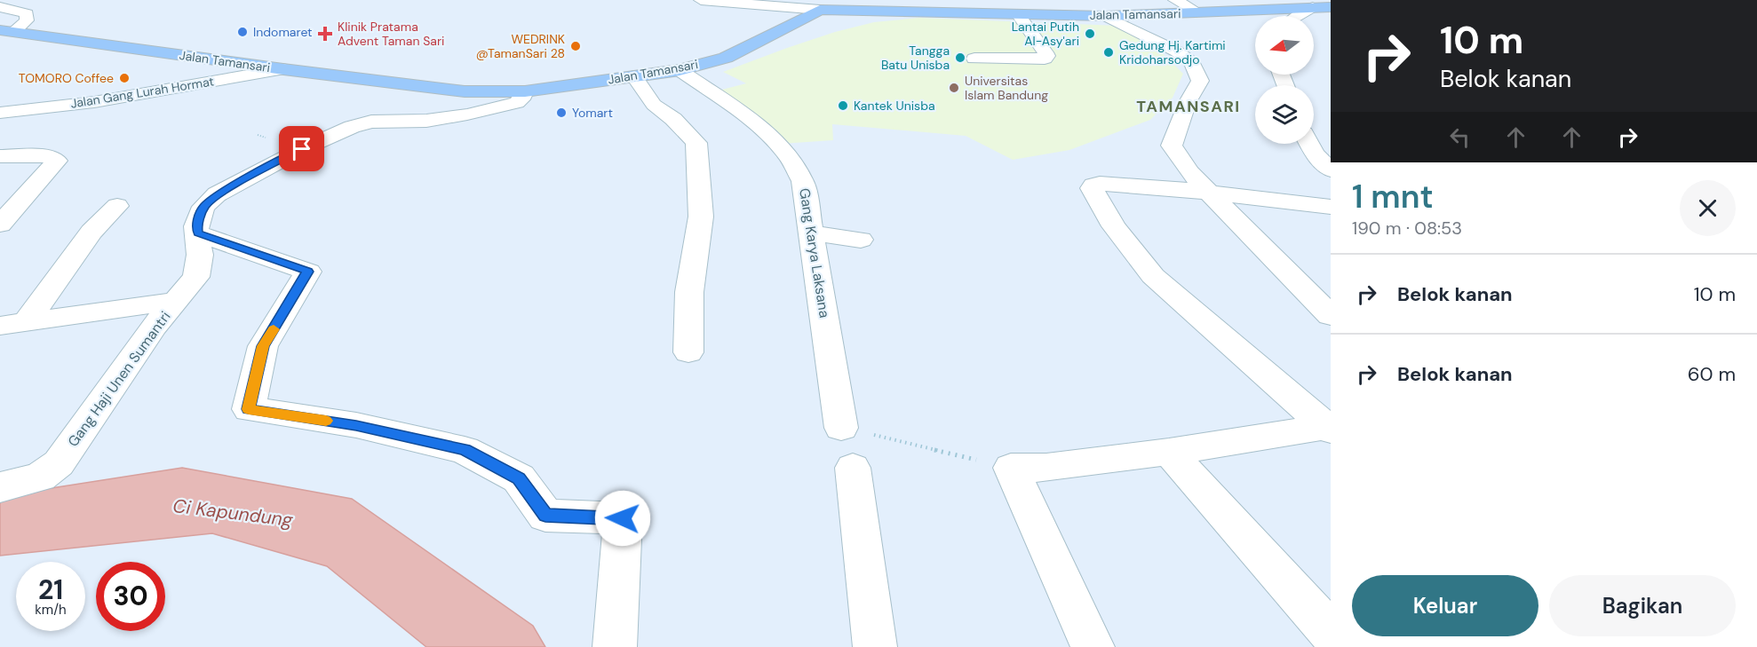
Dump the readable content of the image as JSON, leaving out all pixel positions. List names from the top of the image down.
{
  "streets": {
    "main road": ["Jalan Tamansari"],
    "street": ["Jalan Gang Lurah Hormat", "Gang Karya Laksana", "Gang Haji Unen Sumantri"]
  },
  "crossings": [
    ["Jalan Tamansari", "Jalan Gang Lurah Hormat"],
    ["Jalan Tamansari", "Gang Karya Laksana"],
    ["Jalan Tamansari", "Gang Haji Unen Sumantri"]
  ],
  "districts": ["TAMANSARI"],
  "water": ["Ci Kapundung"],
  "places": {
    "other": [
      "Indomaret",
      "Lantai Putih Al-Asy'ari",
      "WEDRINK @TamanSari 28",
      "Gedung Hj. Kartimi Kridoharsodjo",
      "Tangga Batu Unisba",
      "TOMORO Coffee",
      "Universitas Islam Bandung",
      "Kantek Unisba",
      "Yomart"
    ],
    "health": ["Klinik Pratama Advent Taman Sari"]
  },
  "north": "left",
  "page": {
    "turn": ["10 m", "Belok kanan"],
    "heading": ["1 mnt", "190 m · 08:53"],
    "list": [
      {
        "name": "Belok kanan",
        "value": "10 m"
      },
      {
        "name": "Belok kanan",
        "value": "60 m"
      }
    ],
    "speed": "21 km/h",
    "limit": "30",
    "buttons": ["Keluar", "Bagikan"]
  }
}
